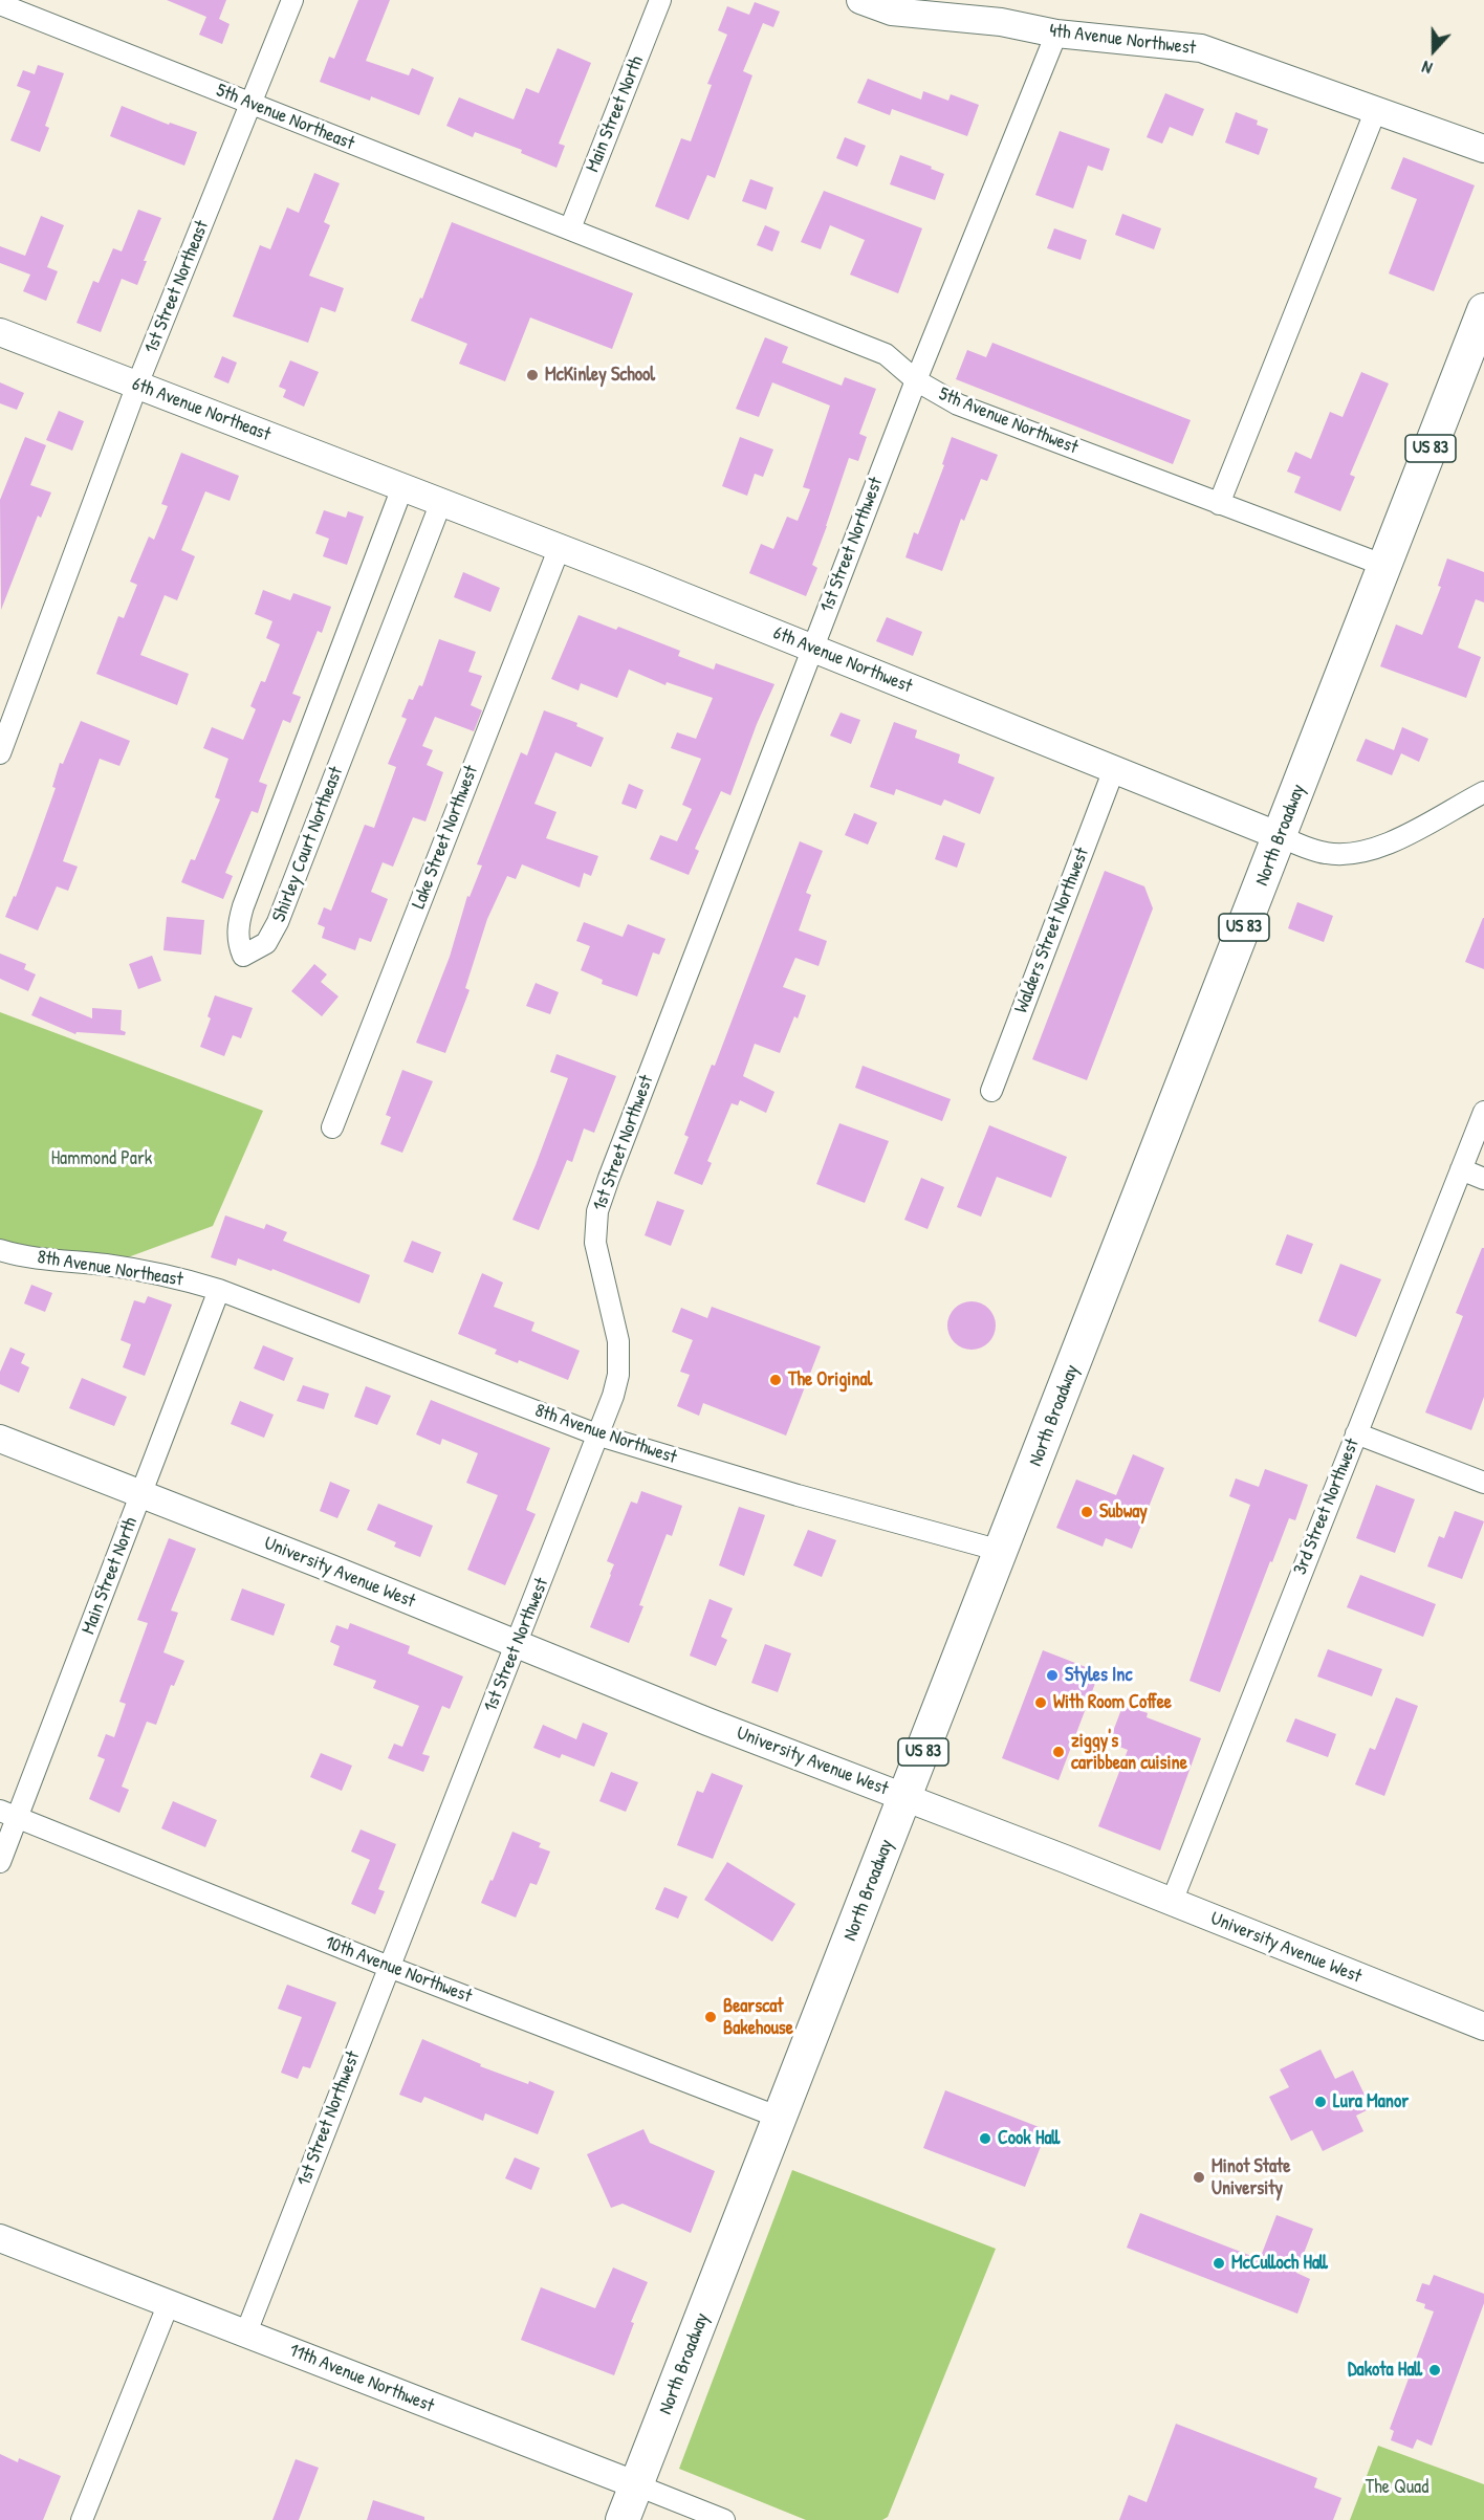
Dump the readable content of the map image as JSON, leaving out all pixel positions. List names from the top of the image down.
{
  "streets": {
    "main road": ["US 83", "North Broadway"],
    "street": [
      "4th Avenue Northwest",
      "Main Street North",
      "5th Avenue Northeast",
      "1st Street Northeast",
      "6th Avenue Northeast",
      "5th Avenue Northwest",
      "1st Street Northwest",
      "6th Avenue Northwest",
      "Lake Street Northwest",
      "Shirley Court Northeast",
      "Walders Street Northwest",
      "8th Avenue Northeast",
      "8th Avenue Northwest",
      "3rd Street Northwest",
      "University Avenue West",
      "10th Avenue Northwest",
      "11th Avenue Northwest"
    ]
  },
  "crossings": [
    ["4th Avenue Northwest", "1st Street Northwest"],
    ["Main Street North", "5th Avenue Northeast"],
    ["Main Street North", "5th Avenue Northwest"],
    ["Main Street North", "8th Avenue Northeast"],
    ["Main Street North", "8th Avenue Northwest"],
    ["Main Street North", "University Avenue West"],
    ["Main Street North", "10th Avenue Northwest"],
    ["5th Avenue Northeast", "1st Street Northeast"],
    ["5th Avenue Northeast", "5th Avenue Northwest"],
    ["1st Street Northeast", "6th Avenue Northeast"],
    ["6th Avenue Northeast", "6th Avenue Northwest"],
    ["6th Avenue Northeast", "Shirley Court Northeast"],
    ["5th Avenue Northwest", "1st Street Northwest"],
    ["5th Avenue Northwest", "North Broadway"],
    ["1st Street Northwest", "6th Avenue Northwest"],
    ["1st Street Northwest", "8th Avenue Northwest"],
    ["1st Street Northwest", "University Avenue West"],
    ["1st Street Northwest", "10th Avenue Northwest"],
    ["1st Street Northwest", "11th Avenue Northwest"],
    ["6th Avenue Northwest", "North Broadway"],
    ["6th Avenue Northwest", "Lake Street Northwest"],
    ["6th Avenue Northwest", "Shirley Court Northeast"],
    ["6th Avenue Northwest", "Walders Street Northwest"],
    ["North Broadway", "8th Avenue Northwest"],
    ["North Broadway", "University Avenue West"],
    ["North Broadway", "10th Avenue Northwest"],
    ["North Broadway", "11th Avenue Northwest"],
    ["8th Avenue Northeast", "8th Avenue Northwest"],
    ["3rd Street Northwest", "University Avenue West"]
  ],
  "parks": ["Hammond Park", "The Quad"],
  "places": [
    "McKinley School",
    "The Original",
    "Subway",
    "Styles Inc",
    "With Room Coffee",
    "ziggy's caribbean cuisine",
    "Bearscat Bakehouse",
    "Lura Manor",
    "Cook Hall",
    "Minot State University",
    "McCulloch Hall",
    "Dakota Hall"
  ],
  "north": "bottom"
}
